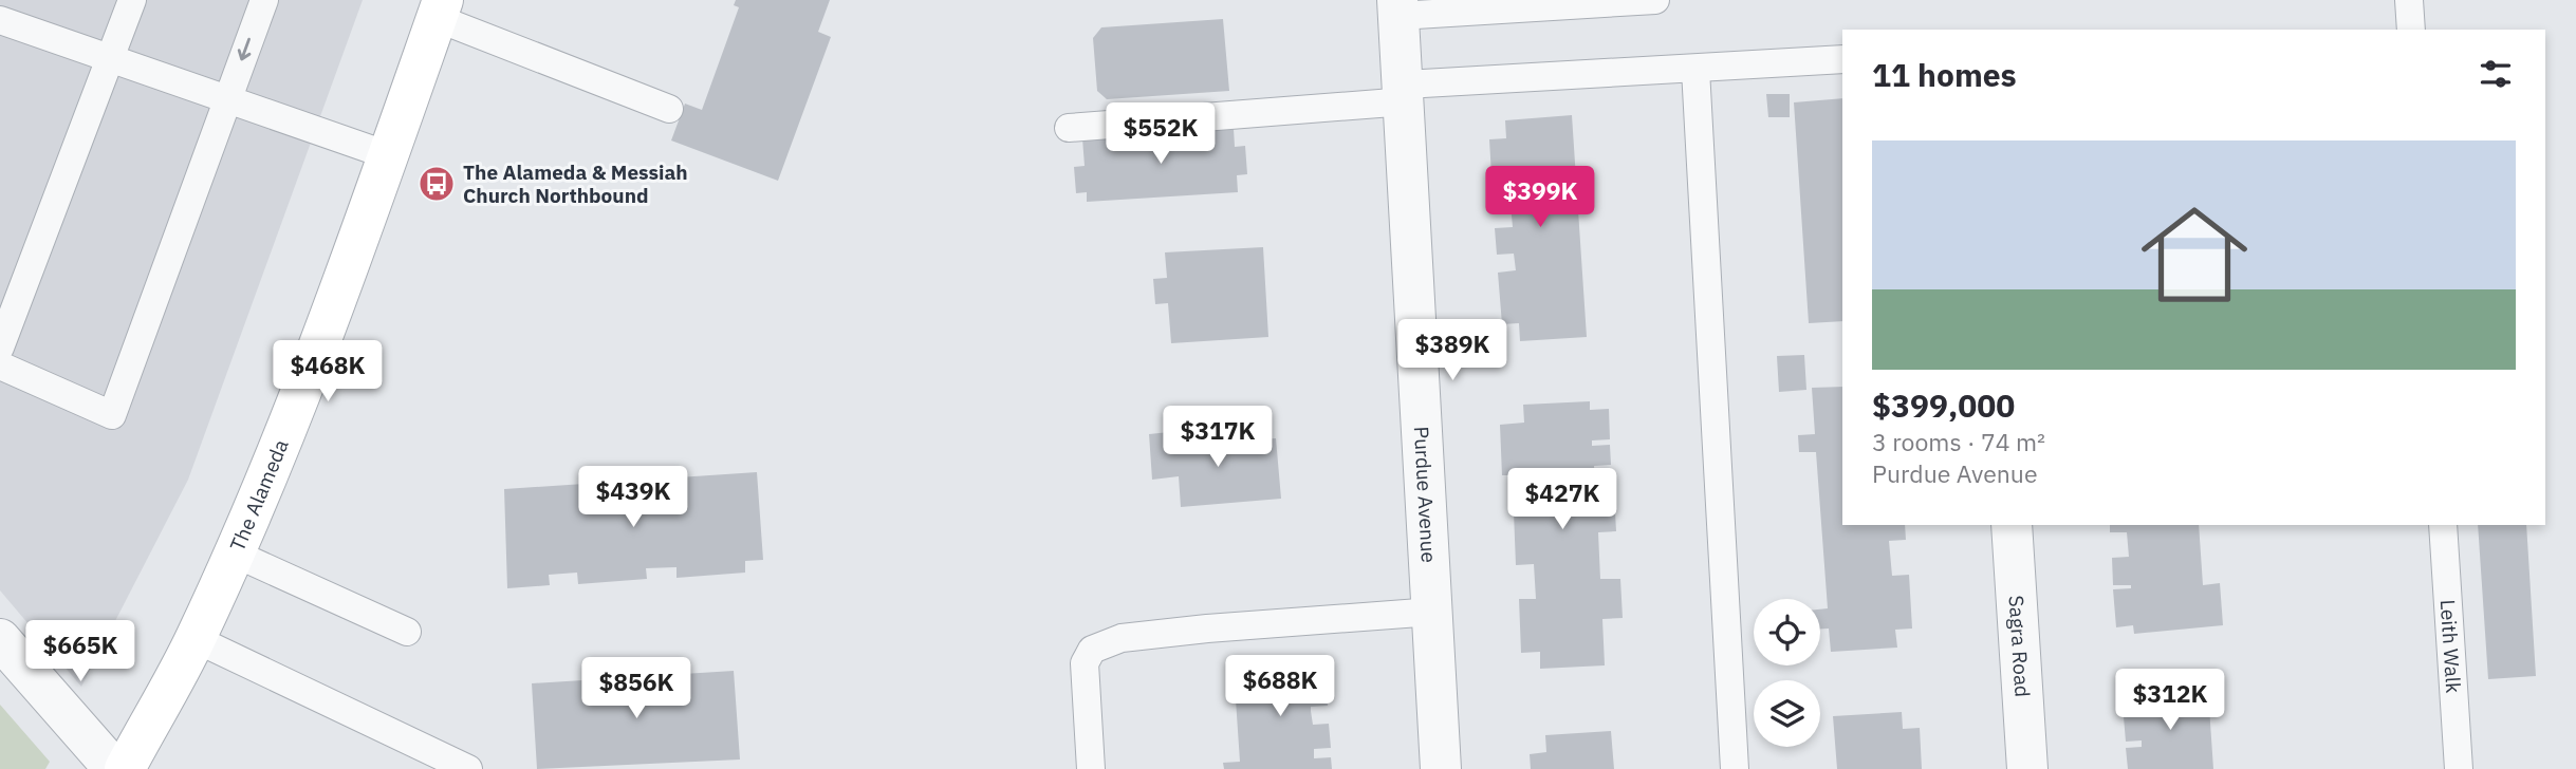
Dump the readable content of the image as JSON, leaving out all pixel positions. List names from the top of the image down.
{
  "streets": {
    "main road": ["The Alameda"],
    "street": ["Purdue Avenue", "Sagra Road"],
    "lane": ["Leith Walk"]
  },
  "places": {
    "bus stop": ["The Alameda & Messiah Church Northbound"]
  },
  "page": {
    "heading": "11 homes",
    "price": [
      "$552K",
      "$399K",
      "$389K",
      "$468K",
      "$317K",
      "$439K",
      "$427K",
      "$665K",
      "$688K",
      "$856K",
      "$312K"
    ],
    "list": [
      {
        "name": "$399,000",
        "note": "3 rooms · 74 m² · Purdue Avenue"
      }
    ]
  }
}
